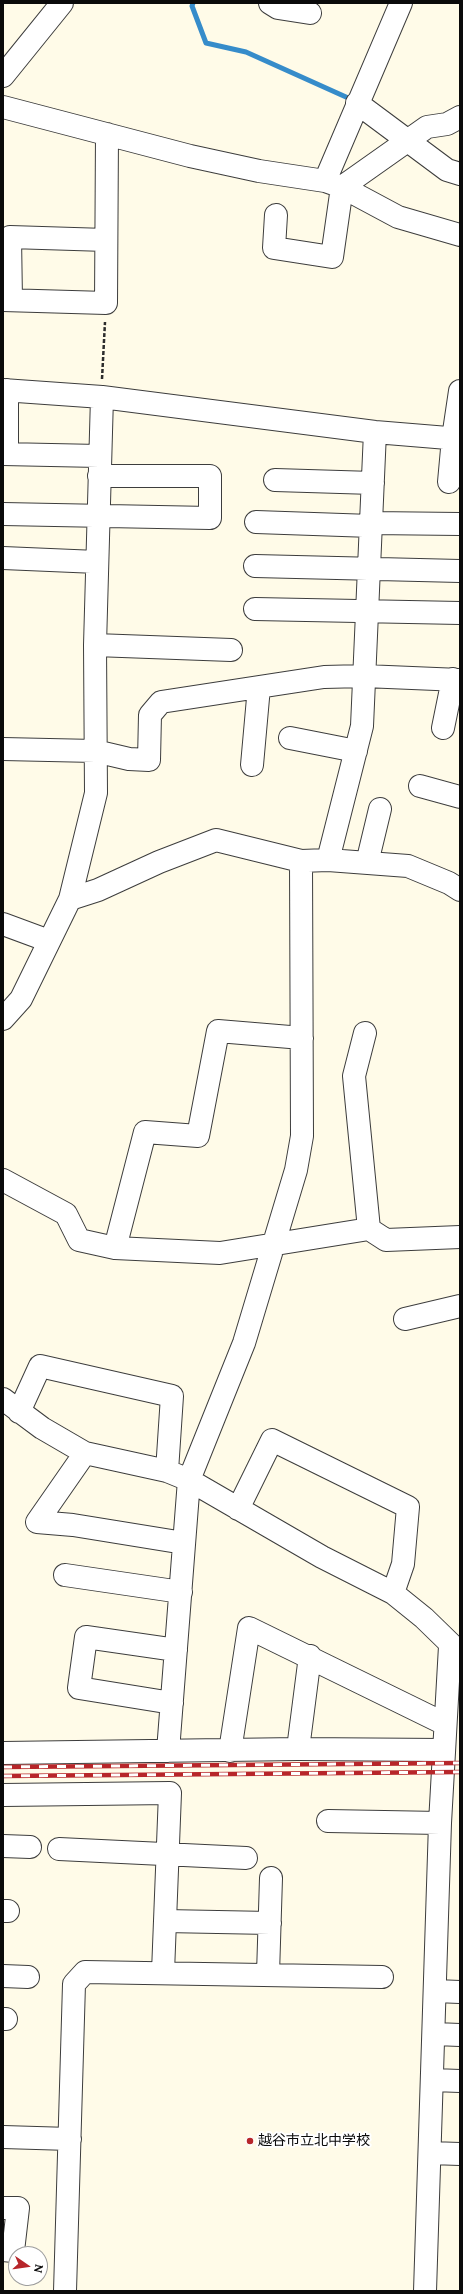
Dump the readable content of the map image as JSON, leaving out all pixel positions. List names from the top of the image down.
{
  "places": ["越谷市立北中学校"],
  "north": "right"
}
